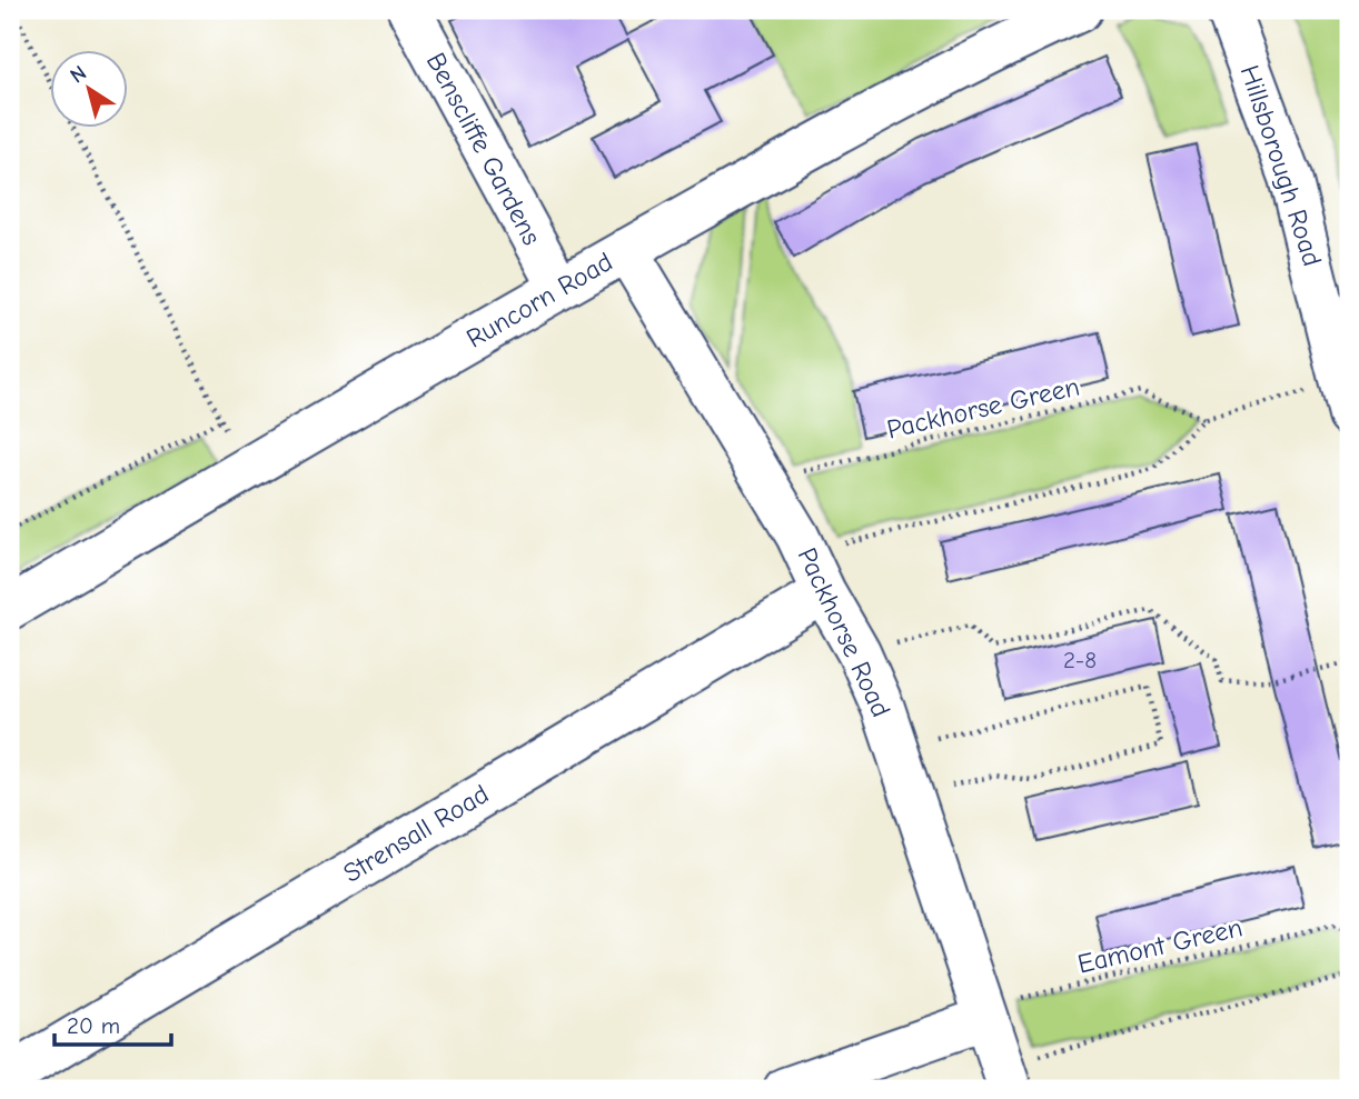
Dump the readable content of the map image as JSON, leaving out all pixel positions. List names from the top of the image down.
{
  "streets": {
    "street": [
      "Benscliffe Gardens",
      "Hillsborough Road",
      "Runcorn Road",
      "Packhorse Road",
      "Strensall Road"
    ],
    "path": ["Packhorse Green", "Eamont Green"]
  },
  "crossings": [
    ["Benscliffe Gardens", "Runcorn Road"],
    ["Runcorn Road", "Packhorse Road"],
    ["Packhorse Green", "Packhorse Road"],
    ["Packhorse Road", "Strensall Road"],
    ["Packhorse Road", "Eamont Green"]
  ],
  "house_numbers": ["2-8"],
  "scale_bar": "20 m",
  "north": "top left"
}
